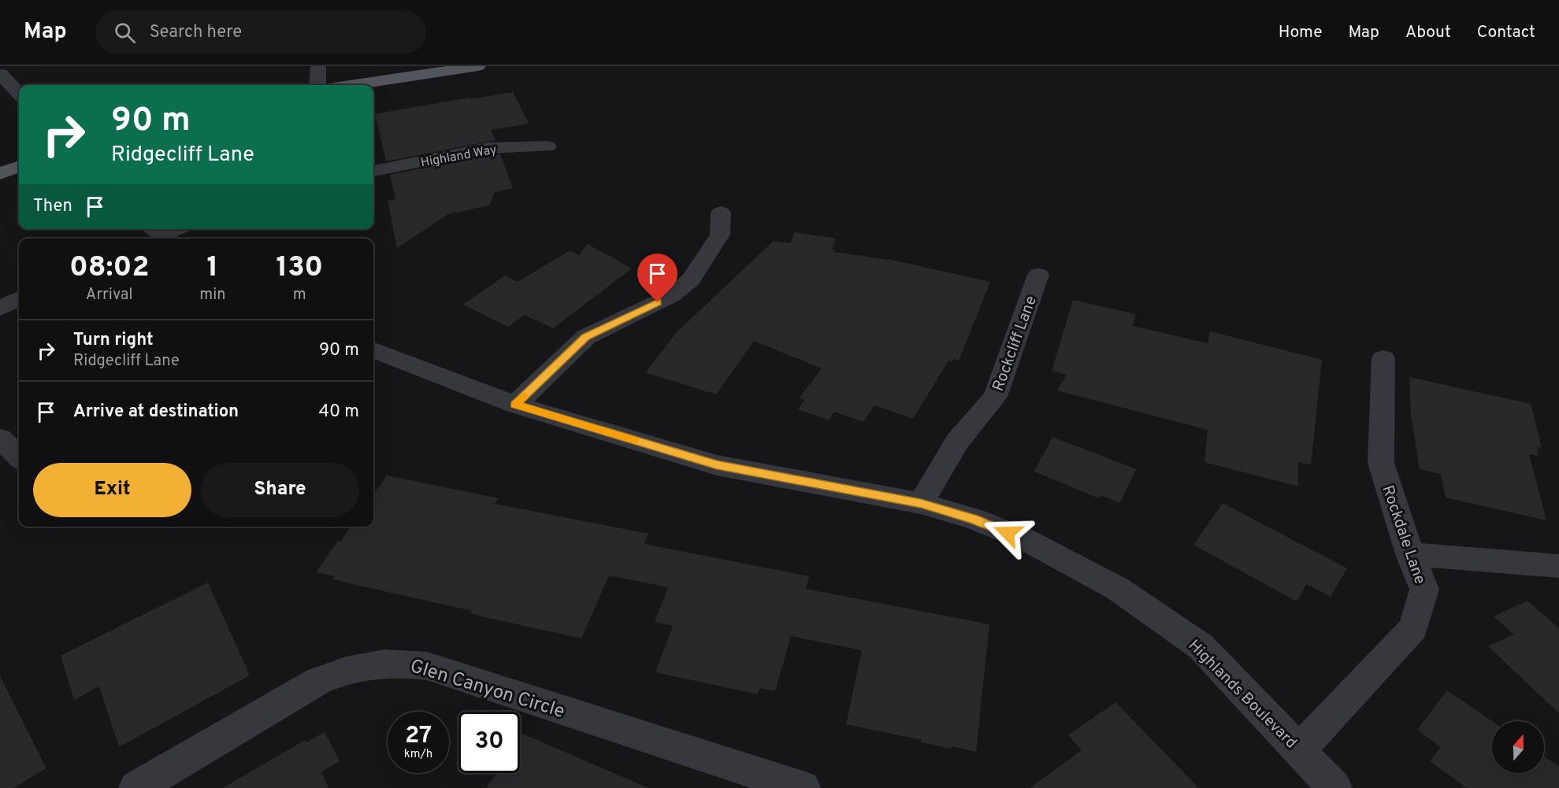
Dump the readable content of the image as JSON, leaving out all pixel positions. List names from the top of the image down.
{
  "streets": {
    "street": [
      "Highland Way",
      "Rockcliff Lane",
      "Rockdale Lane",
      "Glen Canyon Circle",
      "Highlands Boulevard"
    ]
  },
  "crossings": [
    ["Rockcliff Lane", "Highlands Boulevard"],
    ["Rockdale Lane", "Highlands Boulevard"]
  ],
  "north": "top",
  "page": {
    "header": "Map",
    "search": "Search here",
    "nav": [
      "Home",
      "Map",
      "About",
      "Contact"
    ],
    "turn": ["90 m", "Ridgecliff Lane"],
    "then": "Then",
    "eta": [
      "08:02",
      "Arrival",
      "1",
      "min",
      "130",
      "m"
    ],
    "list": [
      {
        "name": "Turn right",
        "note": "Ridgecliff Lane",
        "value": "90 m"
      },
      {
        "name": "Arrive at destination",
        "value": "40 m"
      }
    ],
    "buttons": ["Exit", "Share"],
    "speed": "27 km/h",
    "limit": "30"
  }
}
